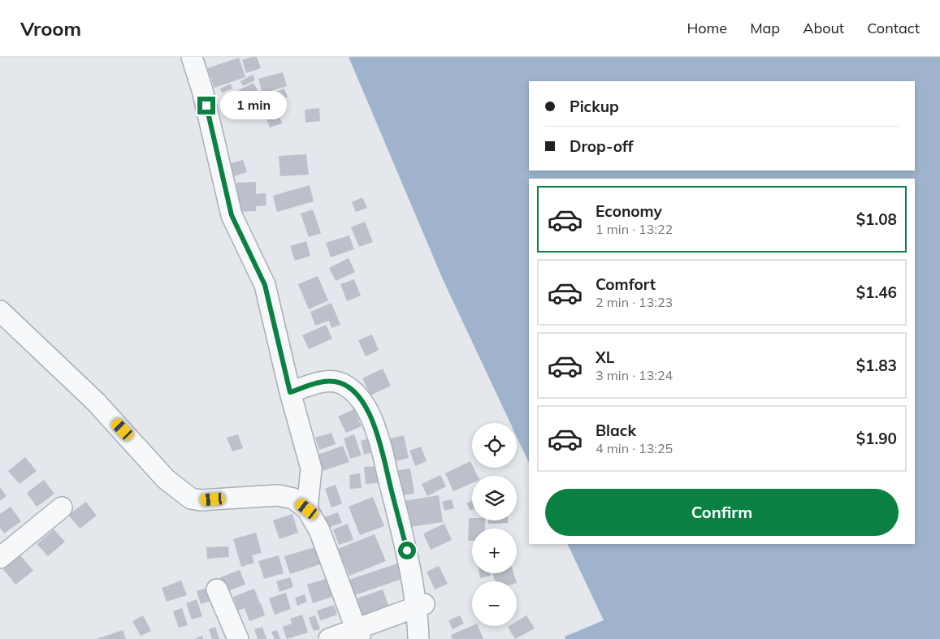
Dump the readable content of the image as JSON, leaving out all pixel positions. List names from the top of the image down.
{
  "page": {
    "header": "Vroom",
    "nav": [
      "Home",
      "Map",
      "About",
      "Contact"
    ],
    "banner": ["Pickup", "Drop-off"],
    "bubble": "1 min",
    "list": [
      {
        "name": "Economy",
        "note": "1 min · 13:22",
        "value": "$1.08"
      },
      {
        "name": "Comfort",
        "note": "2 min · 13:23",
        "value": "$1.46"
      },
      {
        "name": "XL",
        "note": "3 min · 13:24",
        "value": "$1.83"
      },
      {
        "name": "Black",
        "note": "4 min · 13:25",
        "value": "$1.90"
      }
    ],
    "map_buttons": ["+", "−"],
    "buttons": "Confirm"
  }
}
